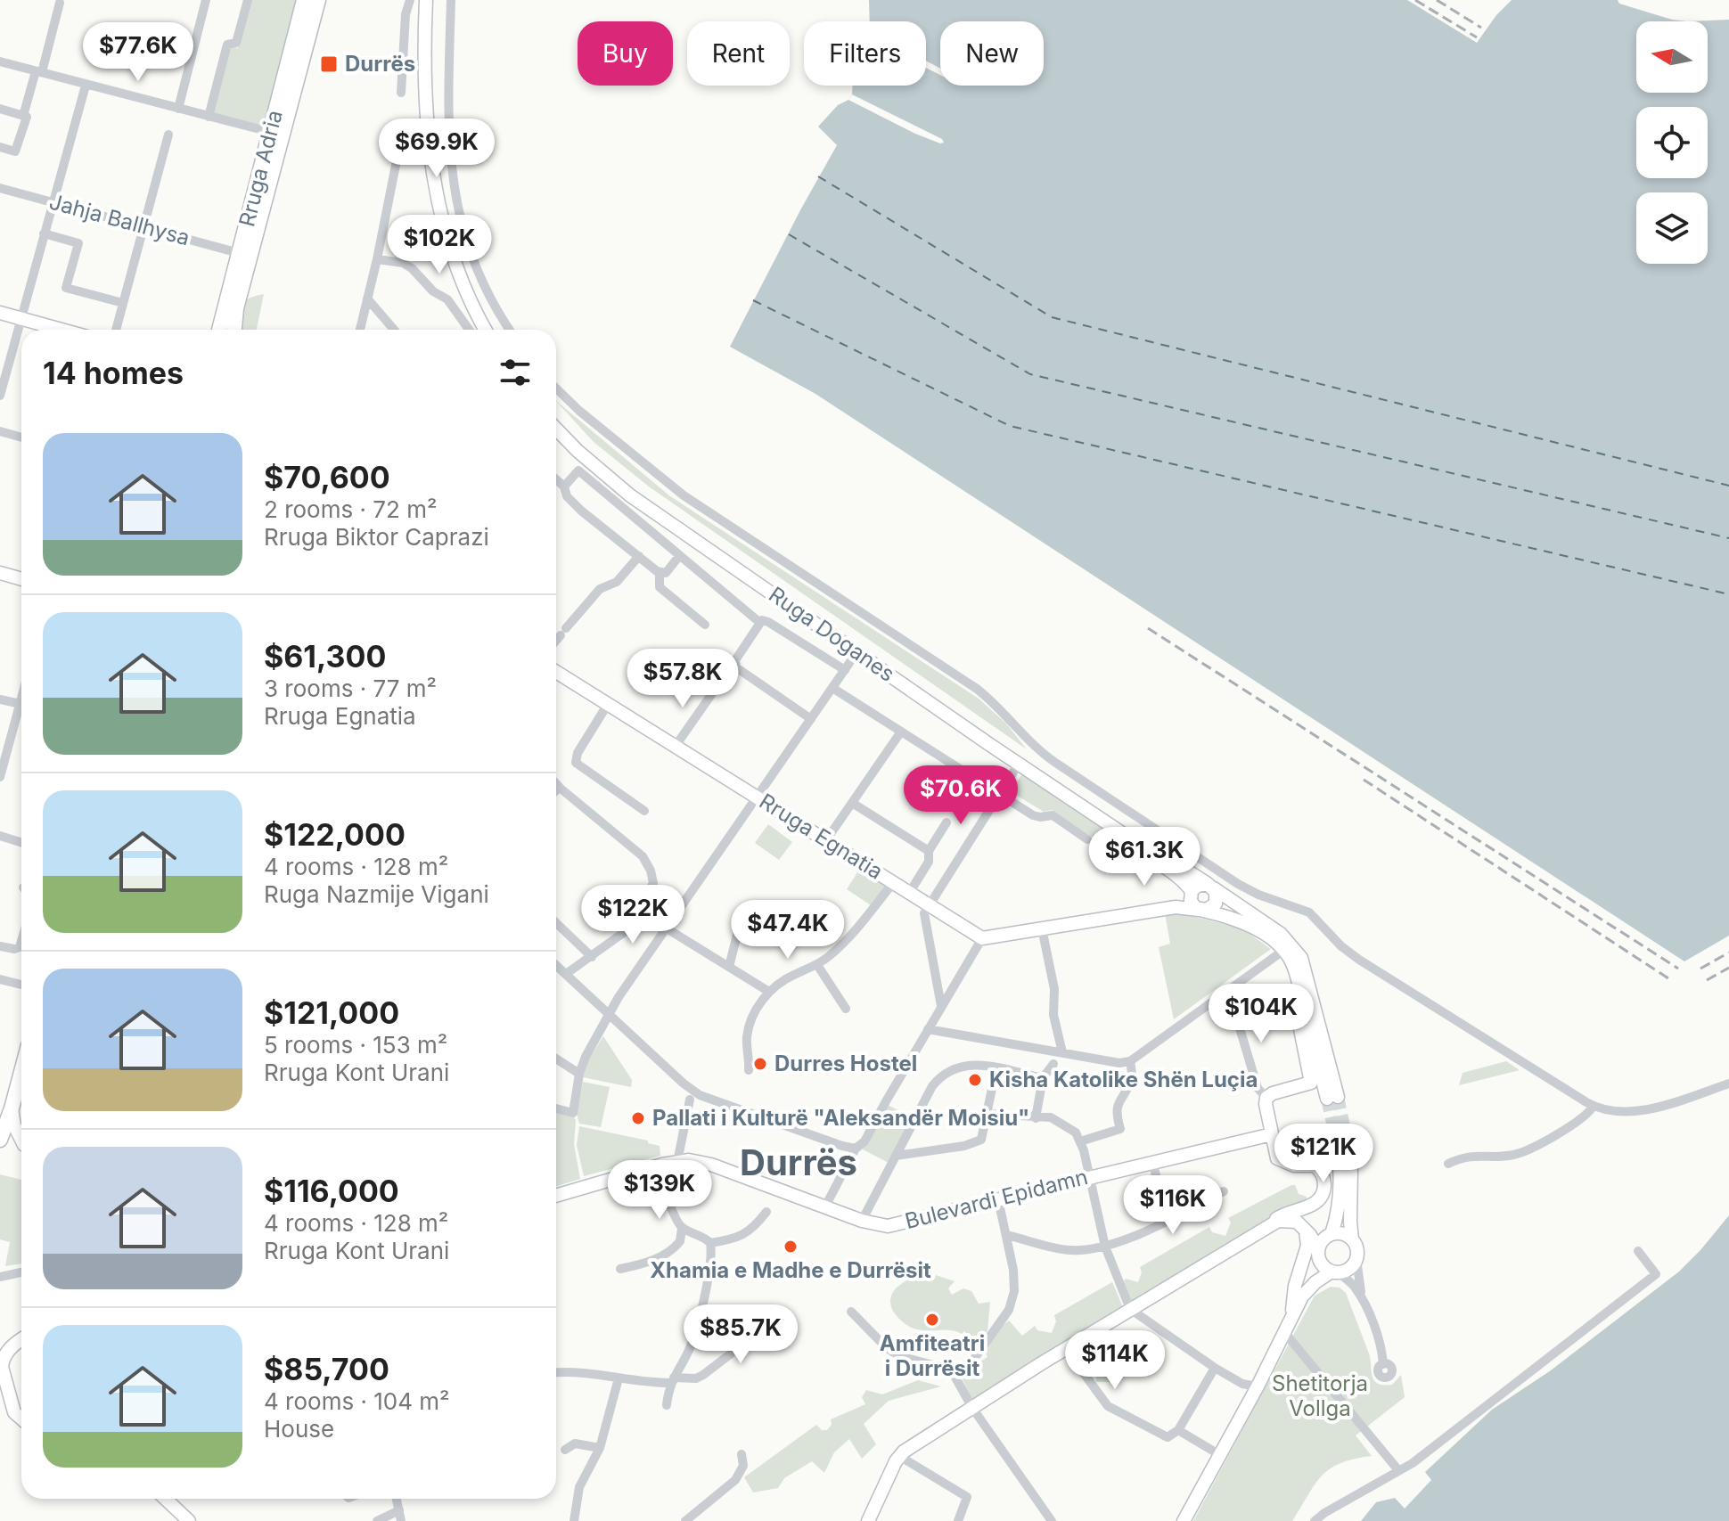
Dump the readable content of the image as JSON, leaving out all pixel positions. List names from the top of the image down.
{
  "streets": {
    "main road": [
      "Rruga Adria",
      "Ruga Doganes",
      "Rruga Egnatia",
      "Bulevardi Epidamn"
    ],
    "street": ["Jahja Ballhysa"]
  },
  "crossings": [
    ["Rruga Adria", "Jahja Ballhysa"]
  ],
  "districts": ["Durrës"],
  "parks": ["Shetitorja Vollga"],
  "places": {
    "transit": ["Durrës"],
    "other": [
      "Durres Hostel",
      "Kisha Katolike Shën Luçia",
      "Pallati i Kulturë \"Aleksandër Moisiu\"",
      "Xhamia e Madhe e Durrësit",
      "Amfiteatri i Durrësit"
    ]
  },
  "north": "left",
  "page": {
    "chip": [
      "Buy",
      "Rent",
      "Filters",
      "New"
    ],
    "price": [
      "$77.6K",
      "$69.9K",
      "$102K",
      "$57.8K",
      "$70.6K",
      "$61.3K",
      "$122K",
      "$47.4K",
      "$104K",
      "$121K",
      "$139K",
      "$116K",
      "$85.7K",
      "$114K"
    ],
    "heading": "14 homes",
    "list": [
      {
        "name": "$70,600",
        "note": "2 rooms · 72 m² · Rruga Biktor Caprazi"
      },
      {
        "name": "$61,300",
        "note": "3 rooms · 77 m² · Rruga Egnatia"
      },
      {
        "name": "$122,000",
        "note": "4 rooms · 128 m² · Ruga Nazmije Vigani"
      },
      {
        "name": "$121,000",
        "note": "5 rooms · 153 m² · Rruga Kont Urani"
      },
      {
        "name": "$116,000",
        "note": "4 rooms · 128 m² · Rruga Kont Urani"
      },
      {
        "name": "$85,700",
        "note": "4 rooms · 104 m² · House"
      }
    ]
  }
}
